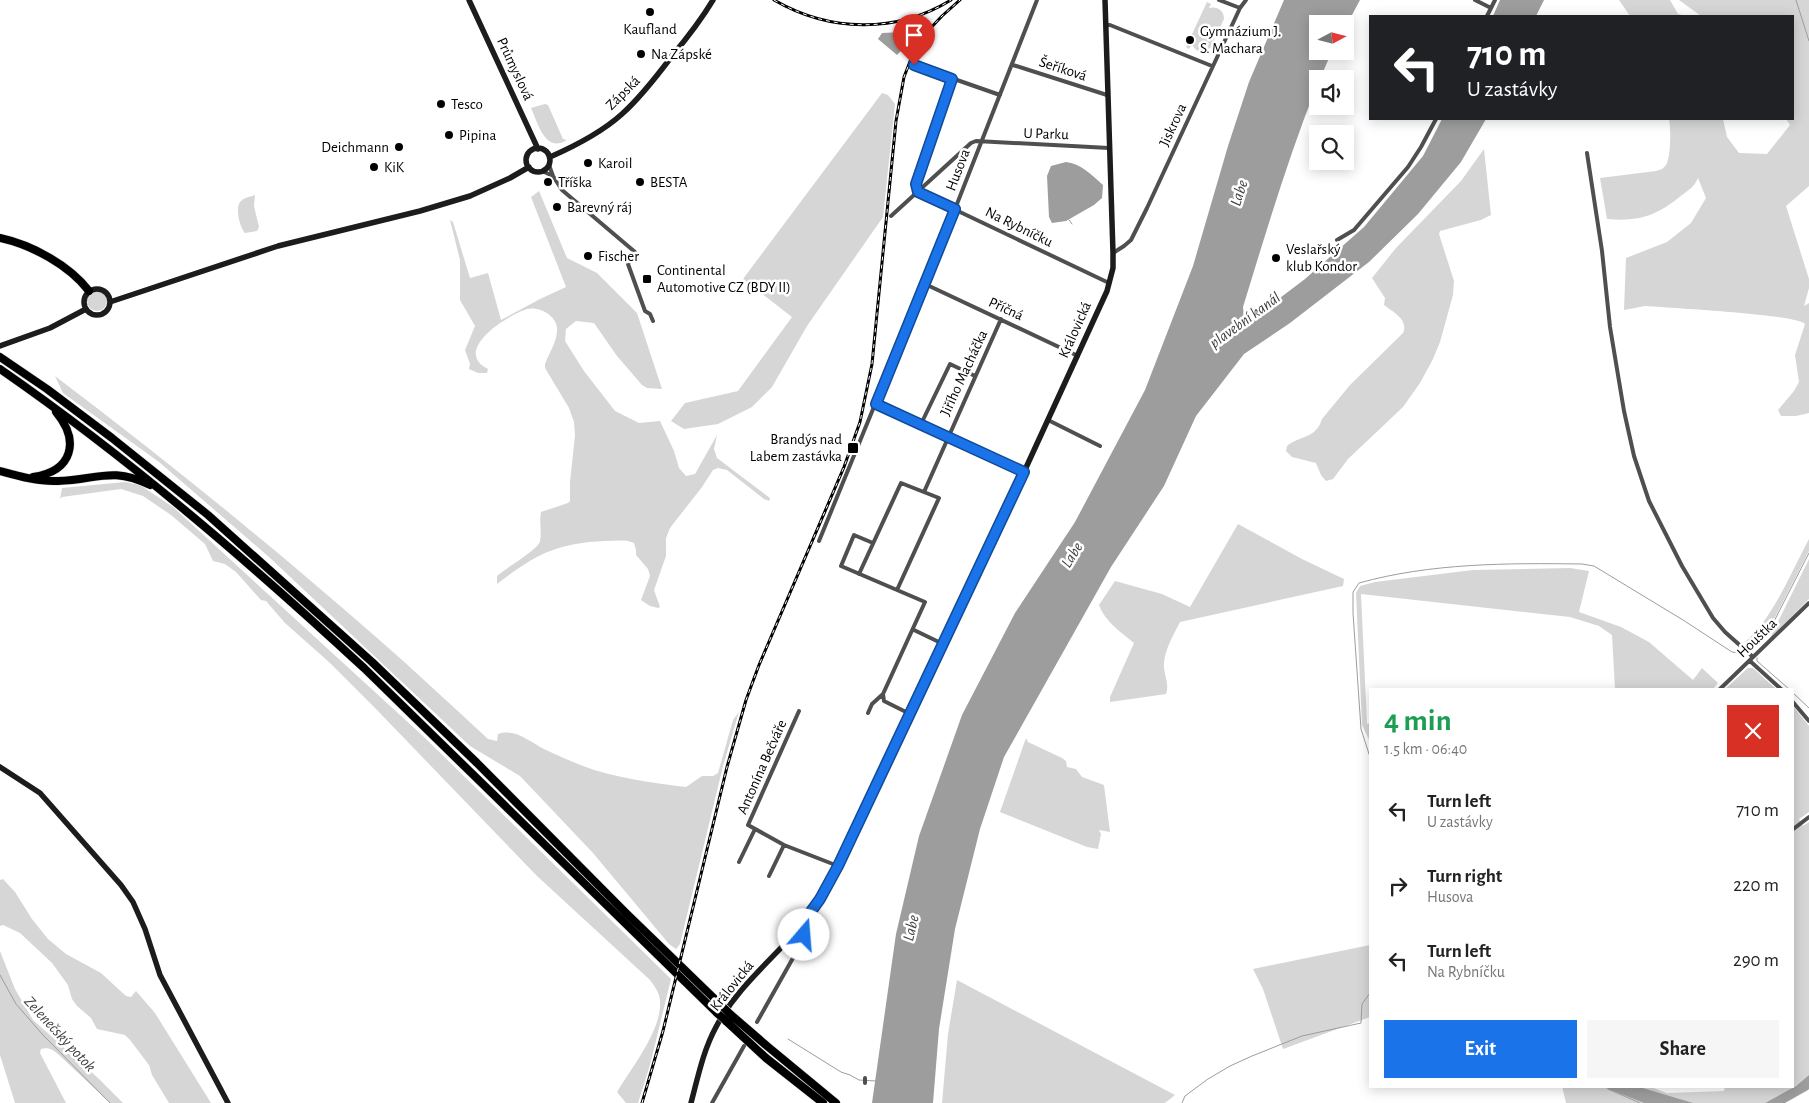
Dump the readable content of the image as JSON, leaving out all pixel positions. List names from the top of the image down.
{
  "streets": {
    "main road": ["Průmyslová", "Zápská", "Královická"],
    "street": [
      "Šeříková",
      "Jiskrova",
      "U Parku",
      "Husova",
      "Na Rybníčku",
      "Příčná",
      "Jiřího Macháčka",
      "Houštka",
      "Antonína Bečváře"
    ]
  },
  "crossings": [
    ["Průmyslová", "Zápská"],
    ["Šeříková", "Husova"],
    ["Šeříková", "Královická"],
    ["Jiskrova", "Královická"],
    ["U Parku", "Husova"],
    ["U Parku", "Královická"],
    ["Husova", "Na Rybníčku"],
    ["Husova", "Příčná"],
    ["Na Rybníčku", "Královická"],
    ["Příčná", "Královická"],
    ["Příčná", "Jiřího Macháčka"],
    ["Královická", "Antonína Bečváře"]
  ],
  "water": ["Labe", "plavební kanál", "Zelenečský potok"],
  "places": {
    "other": [
      "Kaufland",
      "Gymnázium J. S. Machara",
      "Na Zápské",
      "Tesco",
      "Pipina",
      "Deichmann",
      "Karoil",
      "KiK",
      "Tříška",
      "BESTA",
      "Barevný ráj",
      "Fischer",
      "Veslařský klub Kondor"
    ],
    "transit": ["Continental Automotive CZ (BDY II)", "Brandýs nad Labem zastávka"]
  },
  "north": "right",
  "page": {
    "turn": ["710 m", "U zastávky"],
    "heading": ["4 min", "1.5 km · 06:40"],
    "list": [
      {
        "name": "Turn left",
        "note": "U zastávky",
        "value": "710 m"
      },
      {
        "name": "Turn right",
        "note": "Husova",
        "value": "220 m"
      },
      {
        "name": "Turn left",
        "note": "Na Rybníčku",
        "value": "290 m"
      }
    ],
    "buttons": ["Exit", "Share"]
  }
}
